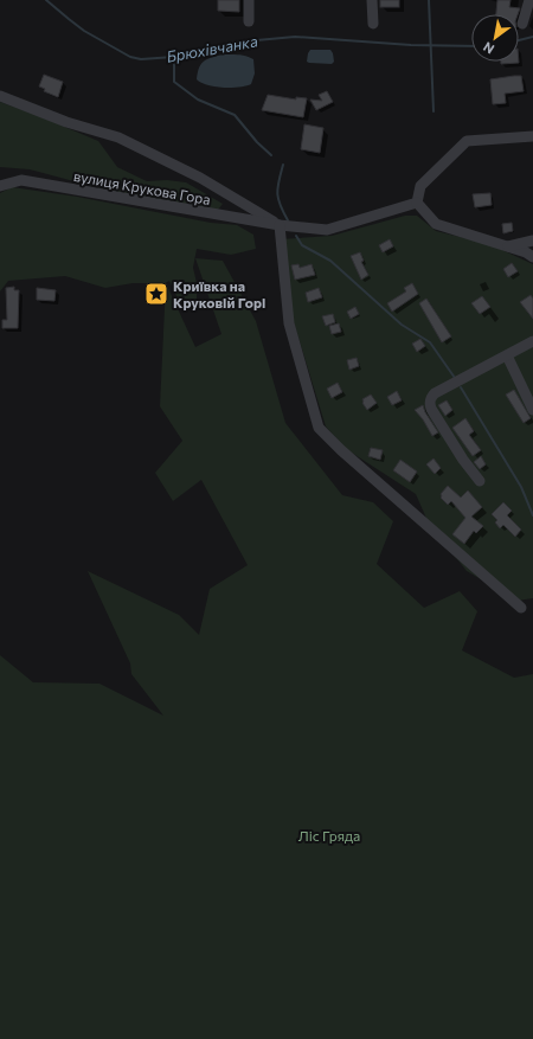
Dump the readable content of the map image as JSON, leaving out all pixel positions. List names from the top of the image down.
{
  "streets": {
    "street": ["вулиця Крукова Гора"]
  },
  "water": ["Брюхівчанка"],
  "parks": ["Ліс Гряда"],
  "places": {
    "place": ["Криївка на Круковій Горі"]
  },
  "north": "bottom left"
}
